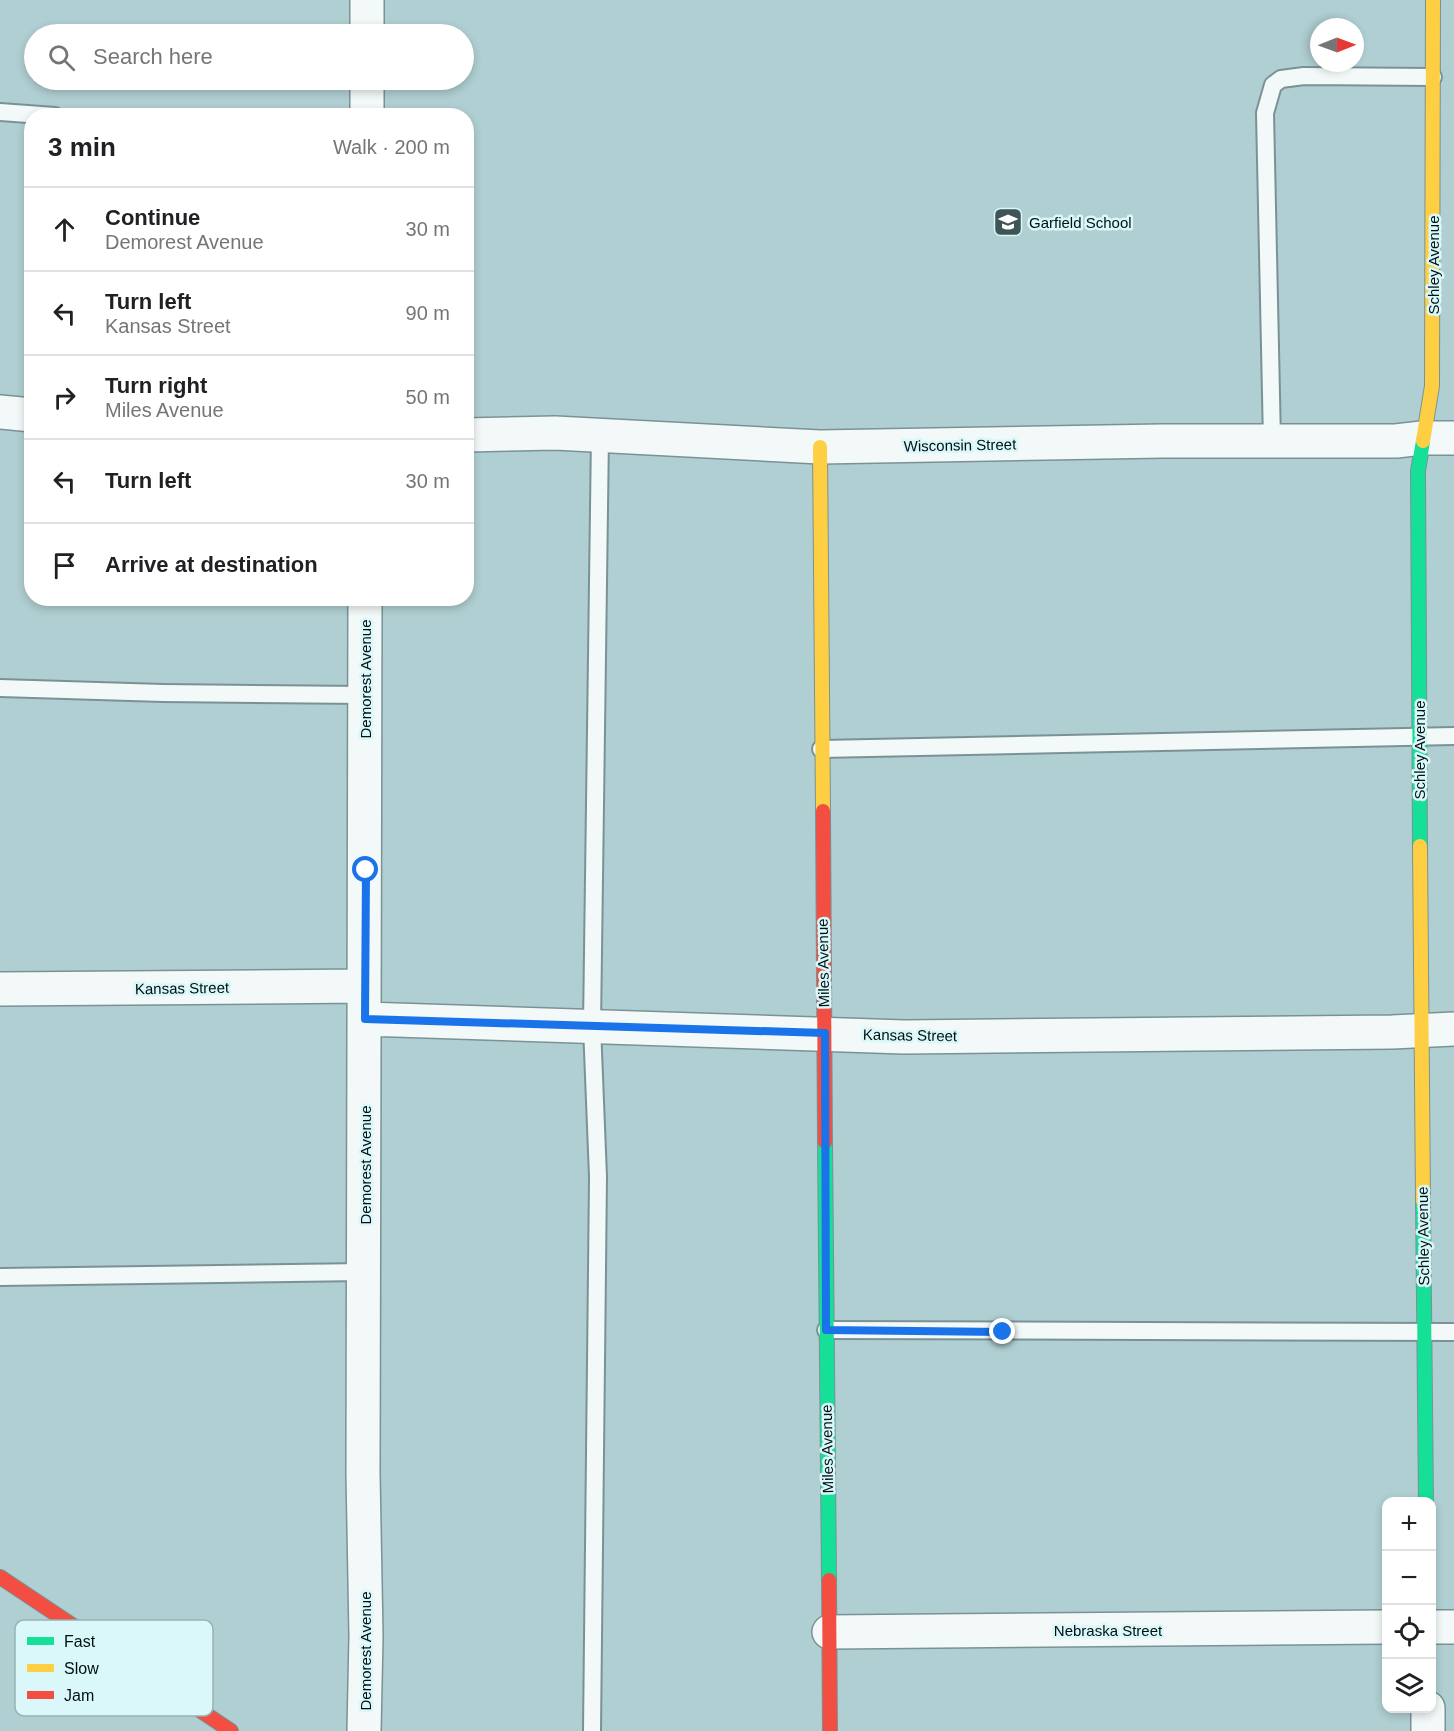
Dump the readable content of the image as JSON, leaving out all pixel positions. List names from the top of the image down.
{
  "streets": {
    "street": [
      "Schley Avenue",
      "Wisconsin Street",
      "Demorest Avenue",
      "Miles Avenue",
      "Kansas Street",
      "Nebraska Street"
    ]
  },
  "crossings": [
    ["Schley Avenue", "Wisconsin Street"],
    ["Schley Avenue", "Kansas Street"],
    ["Wisconsin Street", "Miles Avenue"],
    ["Demorest Avenue", "Kansas Street"],
    ["Miles Avenue", "Kansas Street"],
    ["Miles Avenue", "Nebraska Street"]
  ],
  "places": {
    "school or university": ["Garfield School"]
  },
  "legend": ["Fast", "Slow", "Jam"],
  "north": "right",
  "page": {
    "search": "Search here",
    "heading": ["3 min", "Walk · 200 m"],
    "list": [
      ["Continue", "Demorest Avenue", "30 m"],
      ["Turn left", "Kansas Street", "90 m"],
      ["Turn right", "Miles Avenue", "50 m"],
      ["Turn left", "30 m"],
      "Arrive at destination"
    ],
    "map_buttons": ["+", "−"]
  }
}
